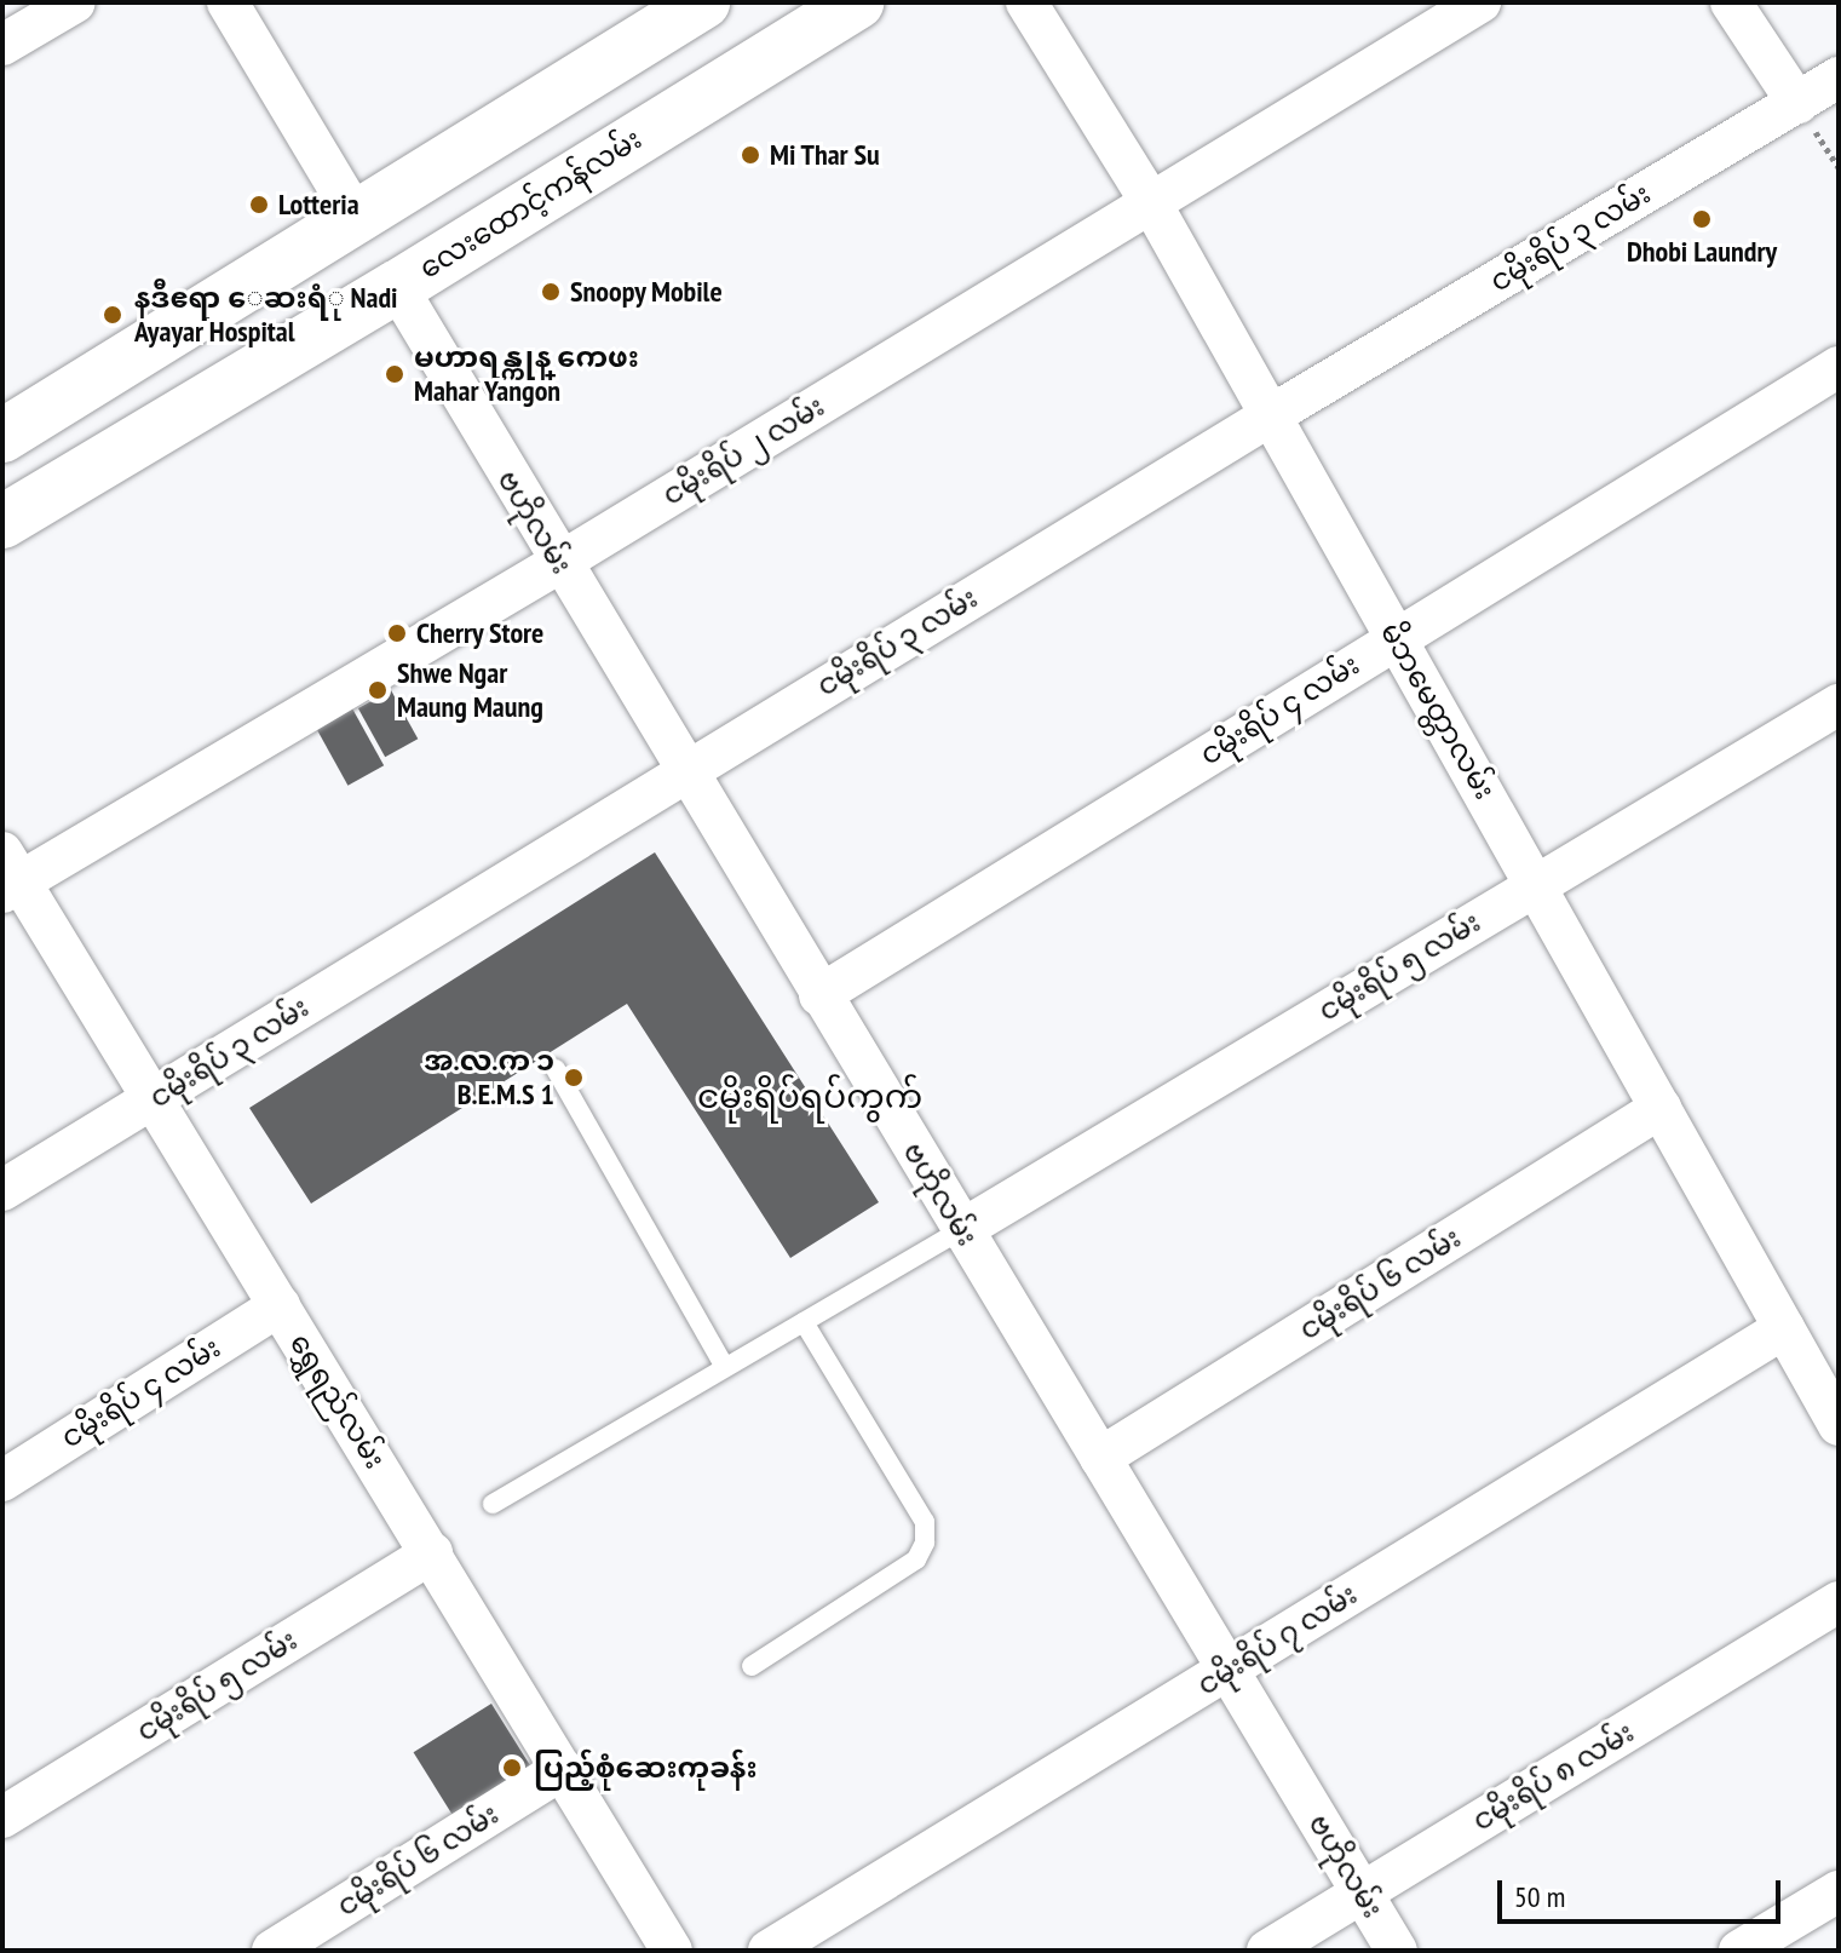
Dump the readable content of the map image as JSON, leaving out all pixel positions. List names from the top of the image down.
{
  "streets": {
    "main road": ["လေးထောင့်ကန်လမ်း"],
    "street": [
      "ငမိုးရိပ် ၃ လမ်း",
      "ငမိုးရိပ် ၂ လမ်း",
      "ဗဟိုလမ်း",
      "ငမိုးရိပ် ၄ လမ်း",
      "မိဘမေတ္တာလမ်း",
      "ငမိုးရိပ် ၅ လမ်း",
      "ငမိုးရိပ် ၆ လမ်း",
      "ရွှေရည်လမ်း",
      "ငမိုးရိပ် ၇ လမ်း",
      "ငမိုးရိပ် ၈ လမ်း"
    ]
  },
  "crossings": [
    ["လေးထောင့်ကန်လမ်း", "ဗဟိုလမ်း"],
    ["ငမိုးရိပ် ၃ လမ်း", "ဗဟိုလမ်း"],
    ["ငမိုးရိပ် ၃ လမ်း", "မိဘမေတ္တာလမ်း"],
    ["ငမိုးရိပ် ၃ လမ်း", "ရွှေရည်လမ်း"],
    ["ငမိုးရိပ် ၂ လမ်း", "ဗဟိုလမ်း"],
    ["ငမိုးရိပ် ၂ လမ်း", "မိဘမေတ္တာလမ်း"],
    ["ငမိုးရိပ် ၂ လမ်း", "ရွှေရည်လမ်း"],
    ["ဗဟိုလမ်း", "ငမိုးရိပ် ၄ လမ်း"],
    ["ဗဟိုလမ်း", "ငမိုးရိပ် ၅ လမ်း"],
    ["ဗဟိုလမ်း", "ငမိုးရိပ် ၆ လမ်း"],
    ["ဗဟိုလမ်း", "ငမိုးရိပ် ၇ လမ်း"],
    ["ဗဟိုလမ်း", "ငမိုးရိပ် ၈ လမ်း"],
    ["ငမိုးရိပ် ၄ လမ်း", "မိဘမေတ္တာလမ်း"],
    ["ငမိုးရိပ် ၄ လမ်း", "ရွှေရည်လမ်း"],
    ["မိဘမေတ္တာလမ်း", "ငမိုးရိပ် ၅ လမ်း"],
    ["မိဘမေတ္တာလမ်း", "ငမိုးရိပ် ၆ လမ်း"],
    ["မိဘမေတ္တာလမ်း", "ငမိုးရိပ် ၇ လမ်း"],
    ["ငမိုးရိပ် ၅ လမ်း", "ရွှေရည်လမ်း"],
    ["ငမိုးရိပ် ၆ လမ်း", "ရွှေရည်လမ်း"]
  ],
  "districts": ["ငမိုးရိပ်ရပ်ကွက်"],
  "places": [
    "Mi Thar Su",
    "Lotteria",
    "Dhobi Laundry",
    "Snoopy Mobile",
    "နဒီဧရာ ေဆးရံု Nadi Ayayar Hospital",
    "မဟာရန္ကုန္ ကေဖး Mahar Yangon",
    "Cherry Store",
    "Shwe Ngar Maung Maung",
    "အ.လ.က ၁ B.E.M.S 1",
    "ပြည့်စုံဆေးကုခန်း"
  ],
  "scale_bar": "50 m"
}
